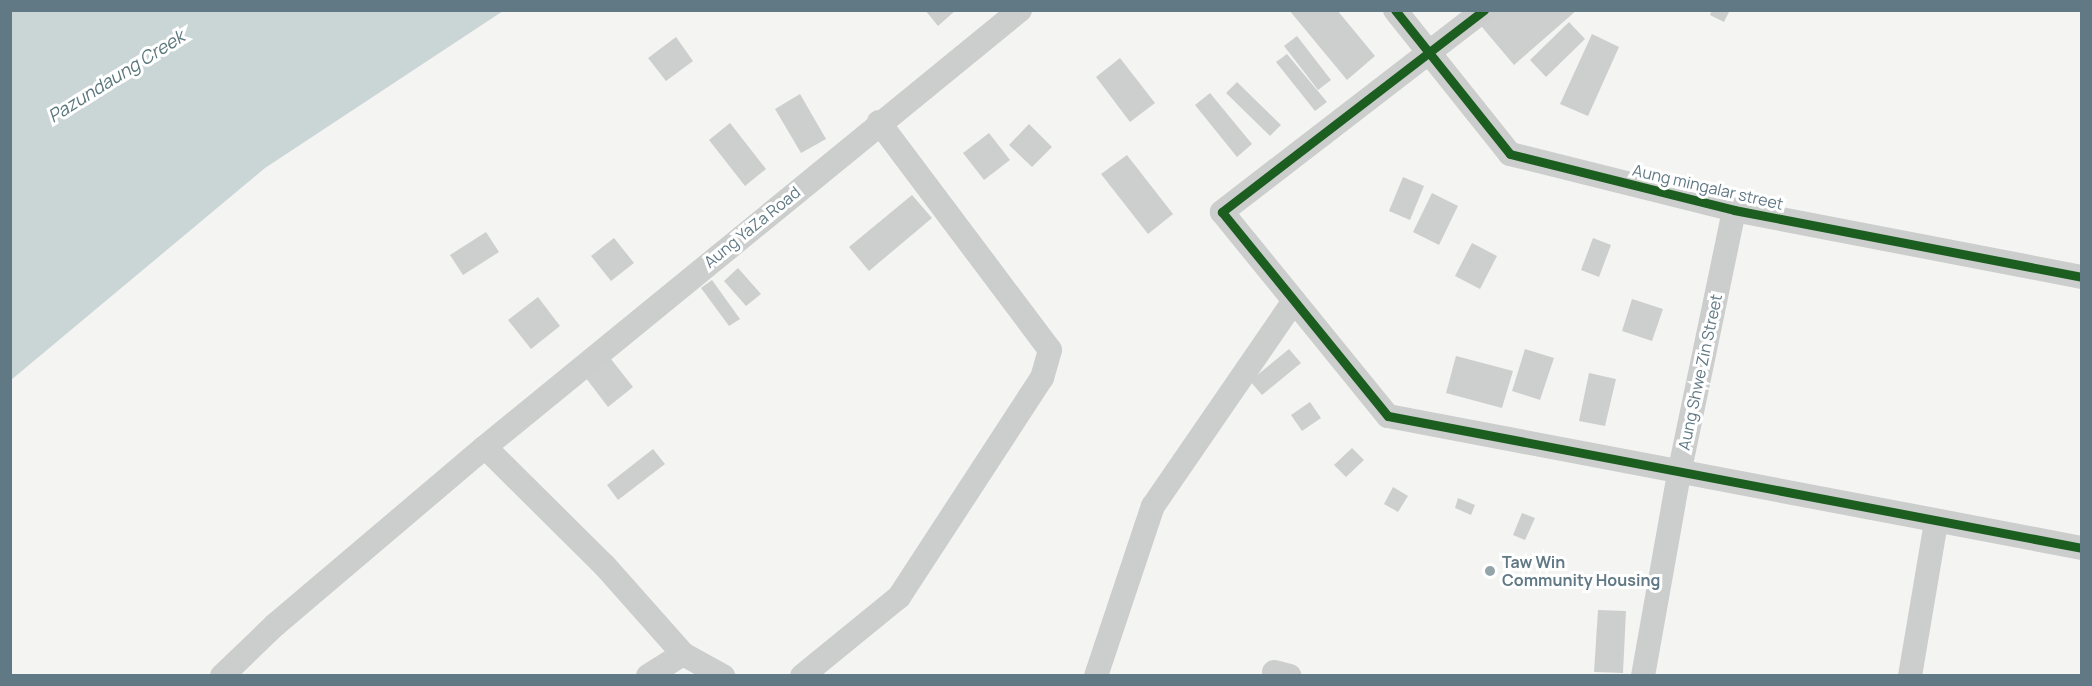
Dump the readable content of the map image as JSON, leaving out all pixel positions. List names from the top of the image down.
{
  "streets": {
    "street": ["Aung mingalar street", "Aung YaZa Road", "Aung Shwe Zin Street"]
  },
  "crossings": [
    ["Aung mingalar street", "Aung Shwe Zin Street"]
  ],
  "water": ["Pazundaung Creek"],
  "places": ["Taw Win Community Housing"]
}
